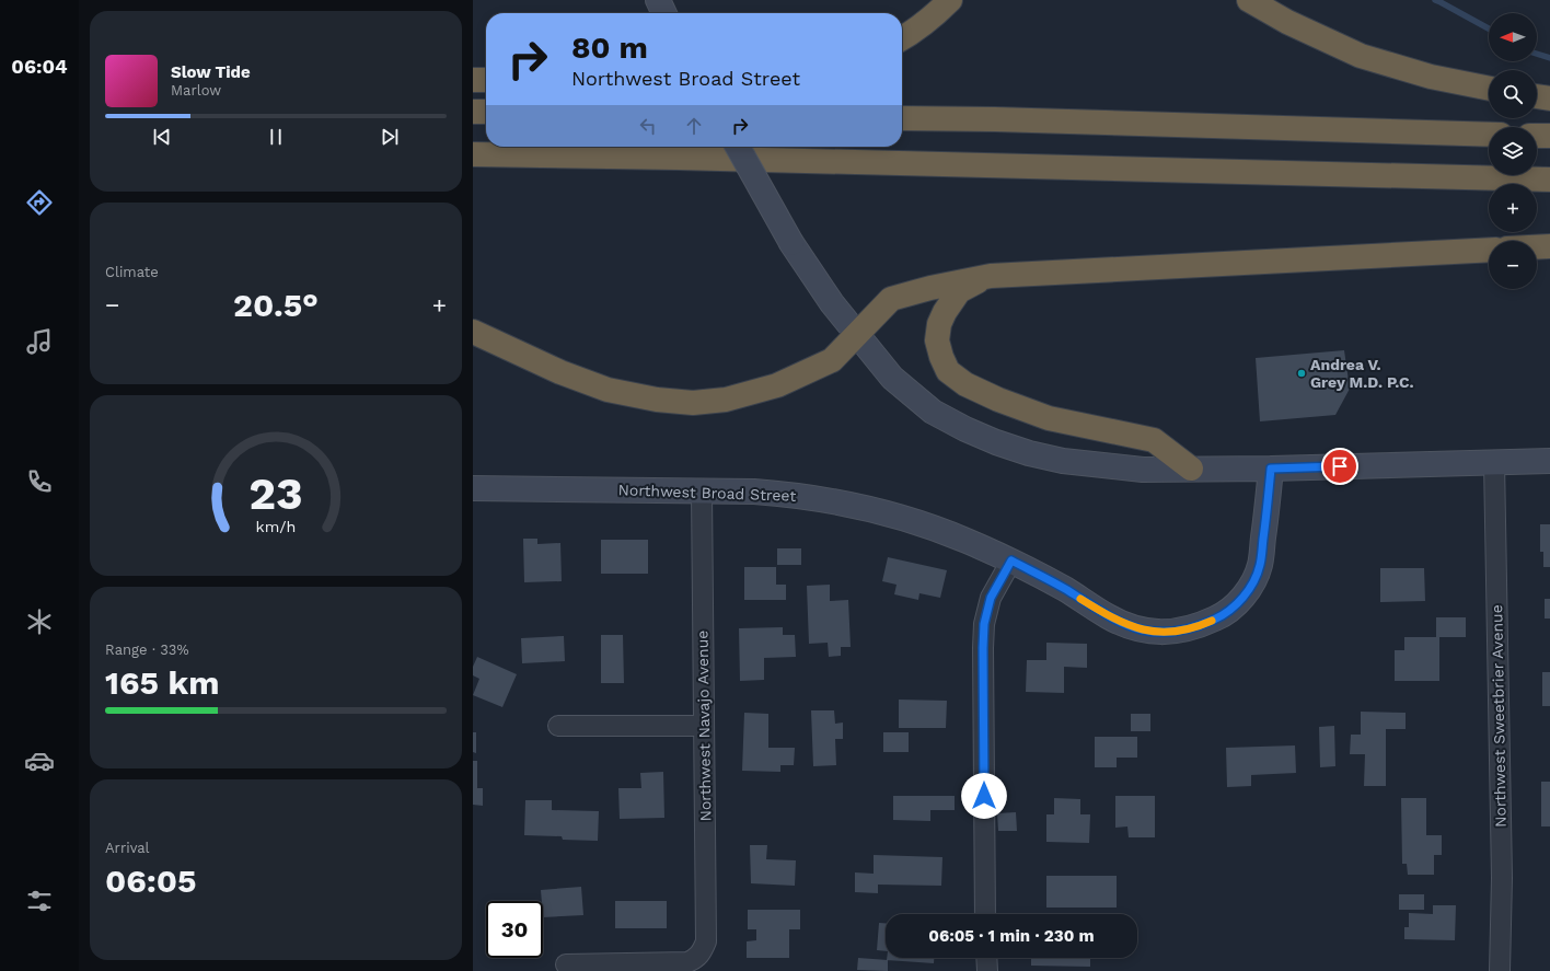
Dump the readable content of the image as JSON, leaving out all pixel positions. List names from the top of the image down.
{
  "streets": {
    "main road": ["Northwest Broad Street"],
    "street": ["Northwest Sweetbrier Avenue", "Northwest Navajo Avenue"]
  },
  "crossings": [
    ["Northwest Broad Street", "Northwest Navajo Avenue"]
  ],
  "places": ["Andrea V. Grey M.D. P.C."],
  "north": "left",
  "page": {
    "tabs": "06:04",
    "map_buttons": ["+", "−"],
    "turn": ["80 m", "Northwest Broad Street"],
    "song": ["Slow Tide", "Marlow"],
    "tile": [
      "Climate",
      ["Range · 33%", "165 km"],
      ["Arrival", "06:05"]
    ],
    "heat": ["−", "20.5°", "+"],
    "limit": "30",
    "trip": "06:05 · 1 min · 230 m",
    "gauge": ["23", "km/h"]
  }
}
